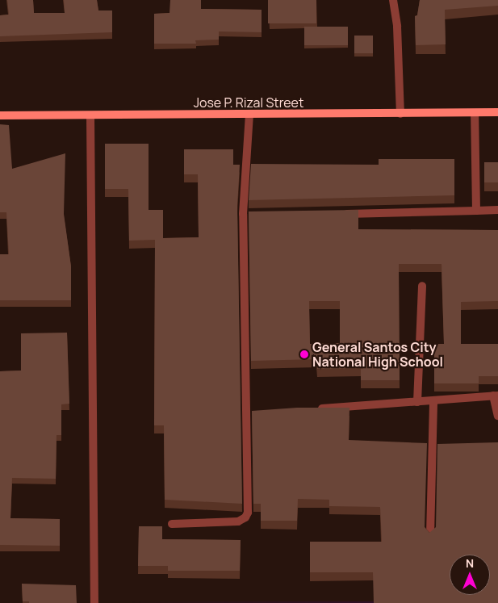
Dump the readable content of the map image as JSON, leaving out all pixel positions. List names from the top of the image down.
{
  "streets": {
    "street": ["Jose P. Rizal Street"]
  },
  "places": ["General Santos City National High School"],
  "north": "top"
}
